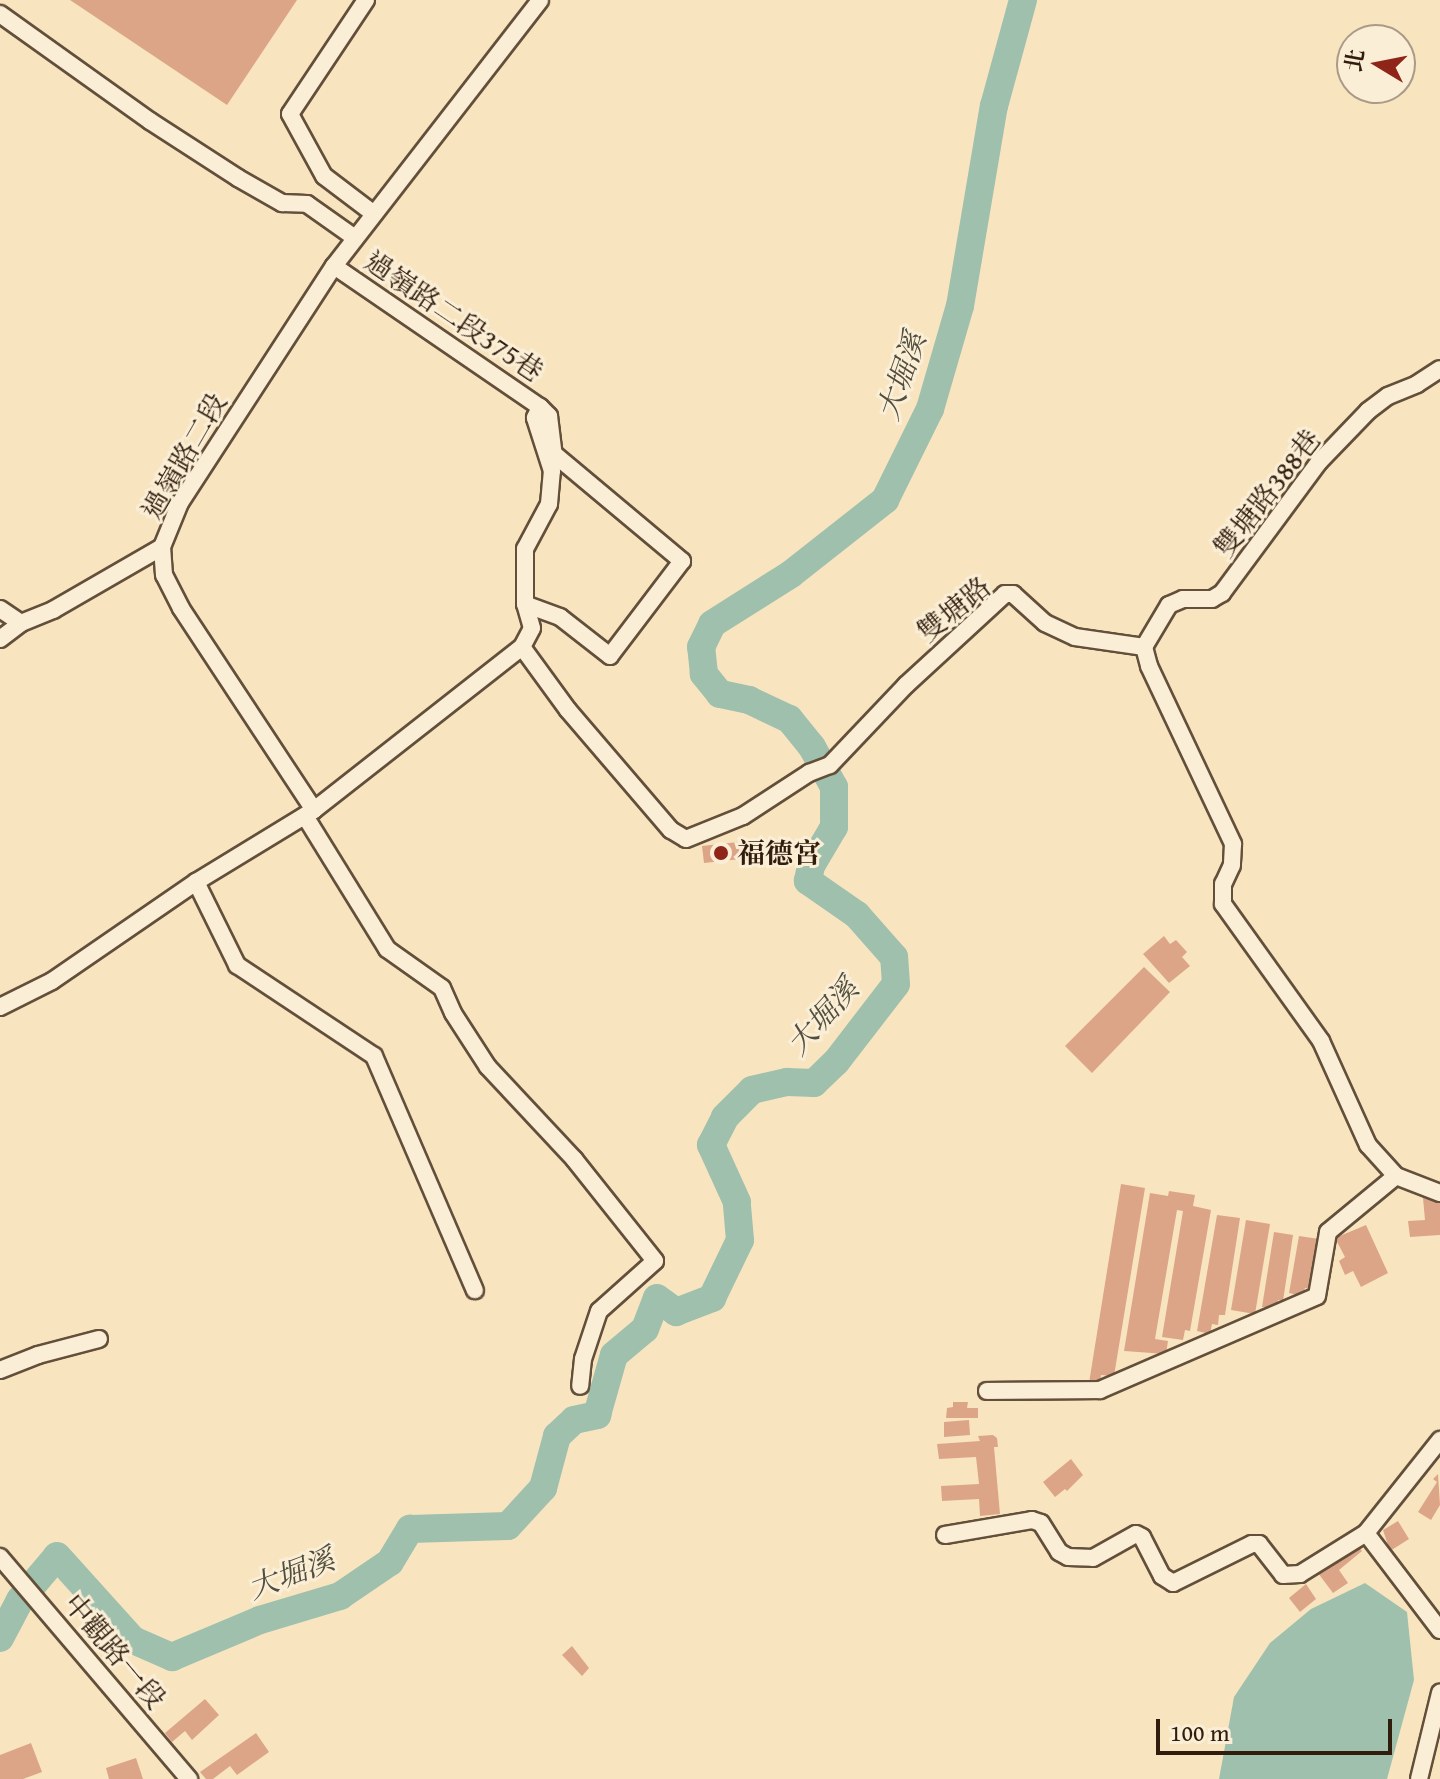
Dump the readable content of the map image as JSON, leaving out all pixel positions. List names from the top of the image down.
{
  "streets": {
    "street": [
      "過嶺路二段375巷",
      "過嶺路二段",
      "雙塘路388巷",
      "雙塘路",
      "中觀路一段"
    ]
  },
  "crossings": [
    ["過嶺路二段375巷", "過嶺路二段"],
    ["雙塘路388巷", "雙塘路"]
  ],
  "water": ["大堀溪"],
  "places": ["福德宮"],
  "scale_bar": "100 m",
  "north": "left"
}
